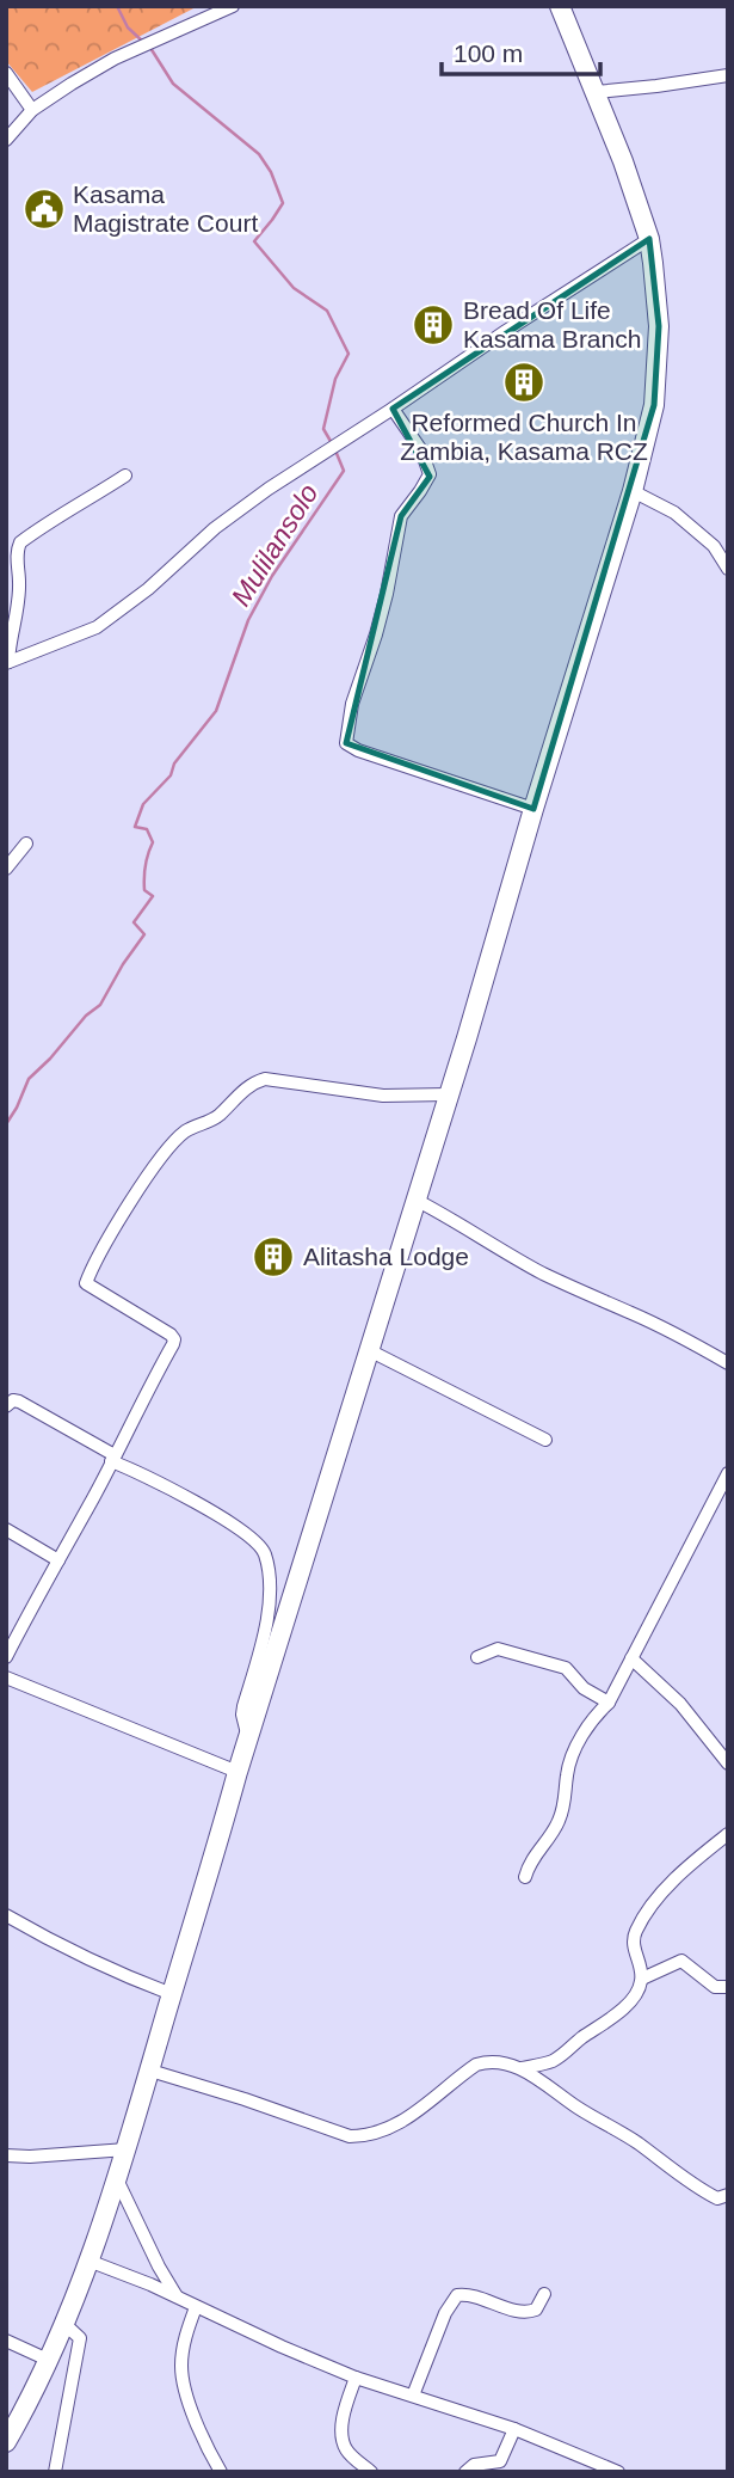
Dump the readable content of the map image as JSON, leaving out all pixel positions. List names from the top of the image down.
{
  "water": ["Mulilansolo"],
  "places": {
    "public building": ["Kasama Magistrate Court"],
    "building": ["Bread Of Life Kasama Branch", "Reformed Church In Zambia, Kasama RCZ", "Alitasha Lodge"]
  },
  "scale_bar": "100 m"
}
